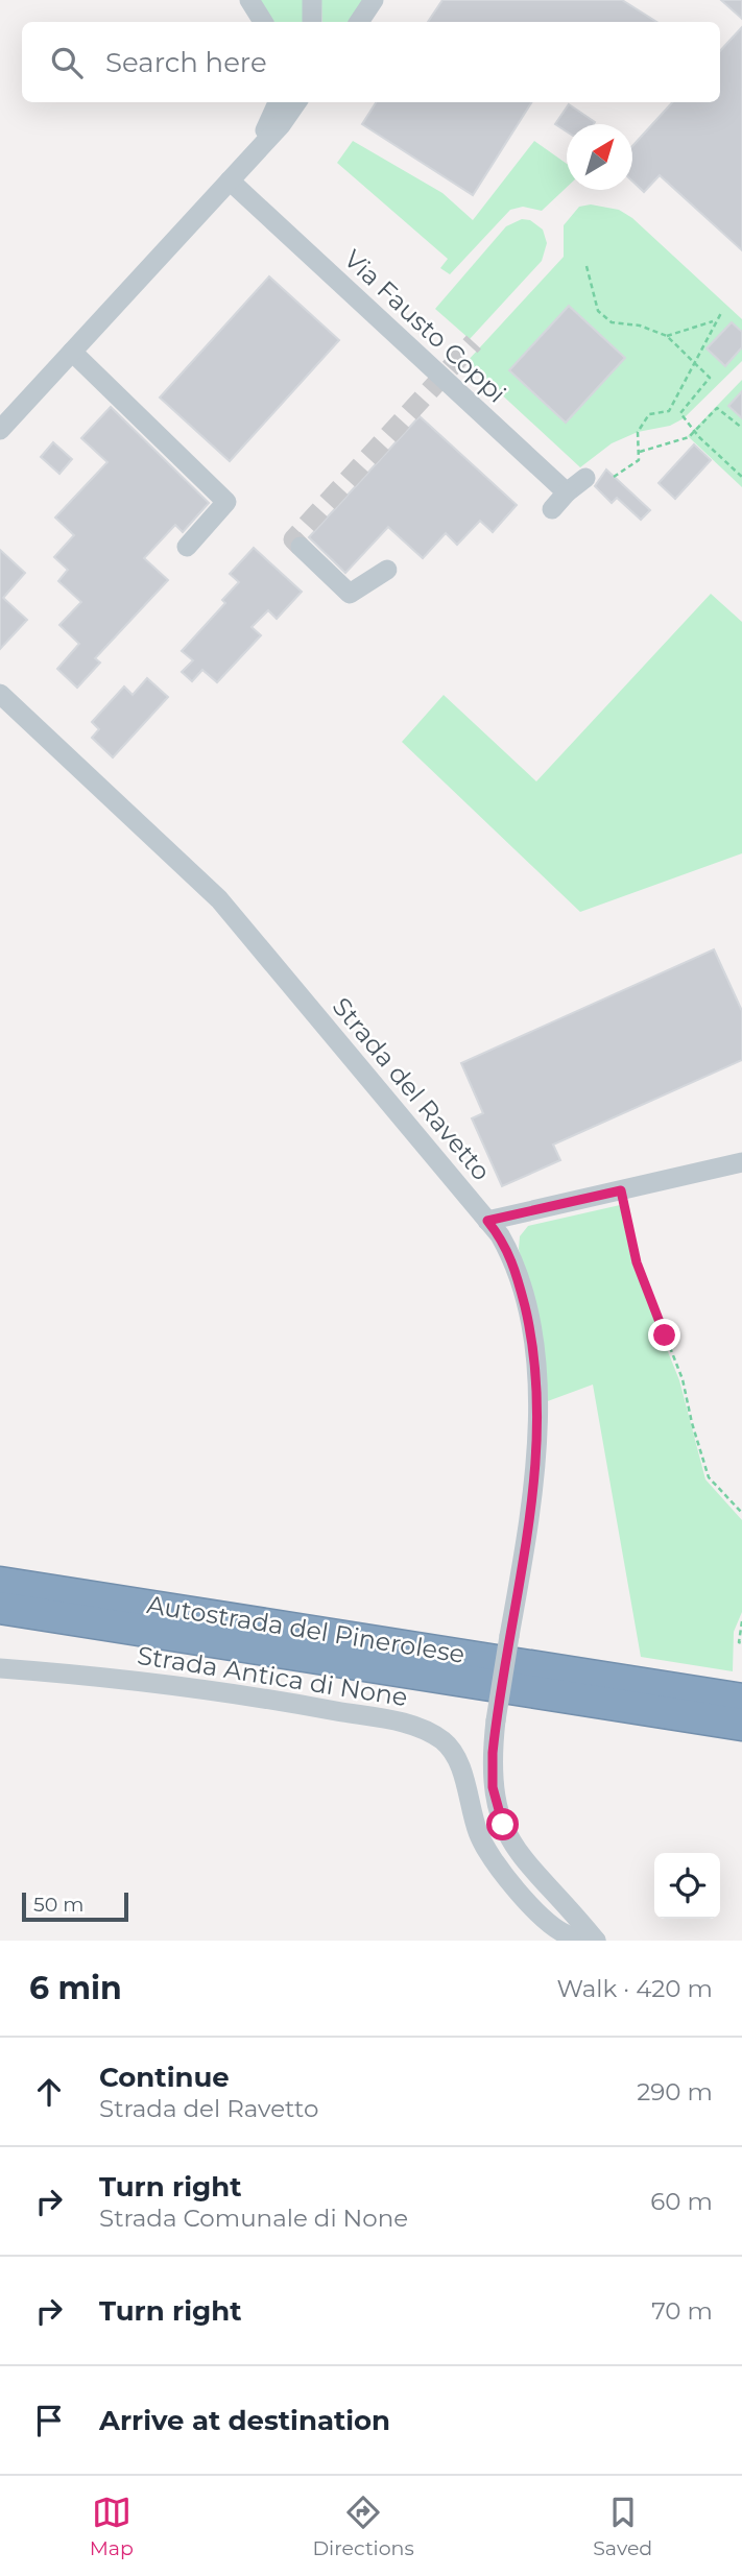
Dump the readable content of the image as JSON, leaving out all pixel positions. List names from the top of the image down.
{
  "streets": {
    "highway": ["Autostrada del Pinerolese"],
    "street": ["Via Fausto Coppi", "Strada del Ravetto", "Strada Antica di None"]
  },
  "crossings": [
    ["Strada del Ravetto", "Strada Antica di None"]
  ],
  "scale_bar": "50 m",
  "north": "top right",
  "page": {
    "search": "Search here",
    "scale": "50 m",
    "heading": ["6 min", "Walk · 420 m"],
    "list": [
      ["Continue", "Strada del Ravetto", "290 m"],
      ["Turn right", "Strada Comunale di None", "60 m"],
      ["Turn right", "70 m"],
      "Arrive at destination"
    ],
    "nav": ["Map", "Directions", "Saved"]
  }
}
